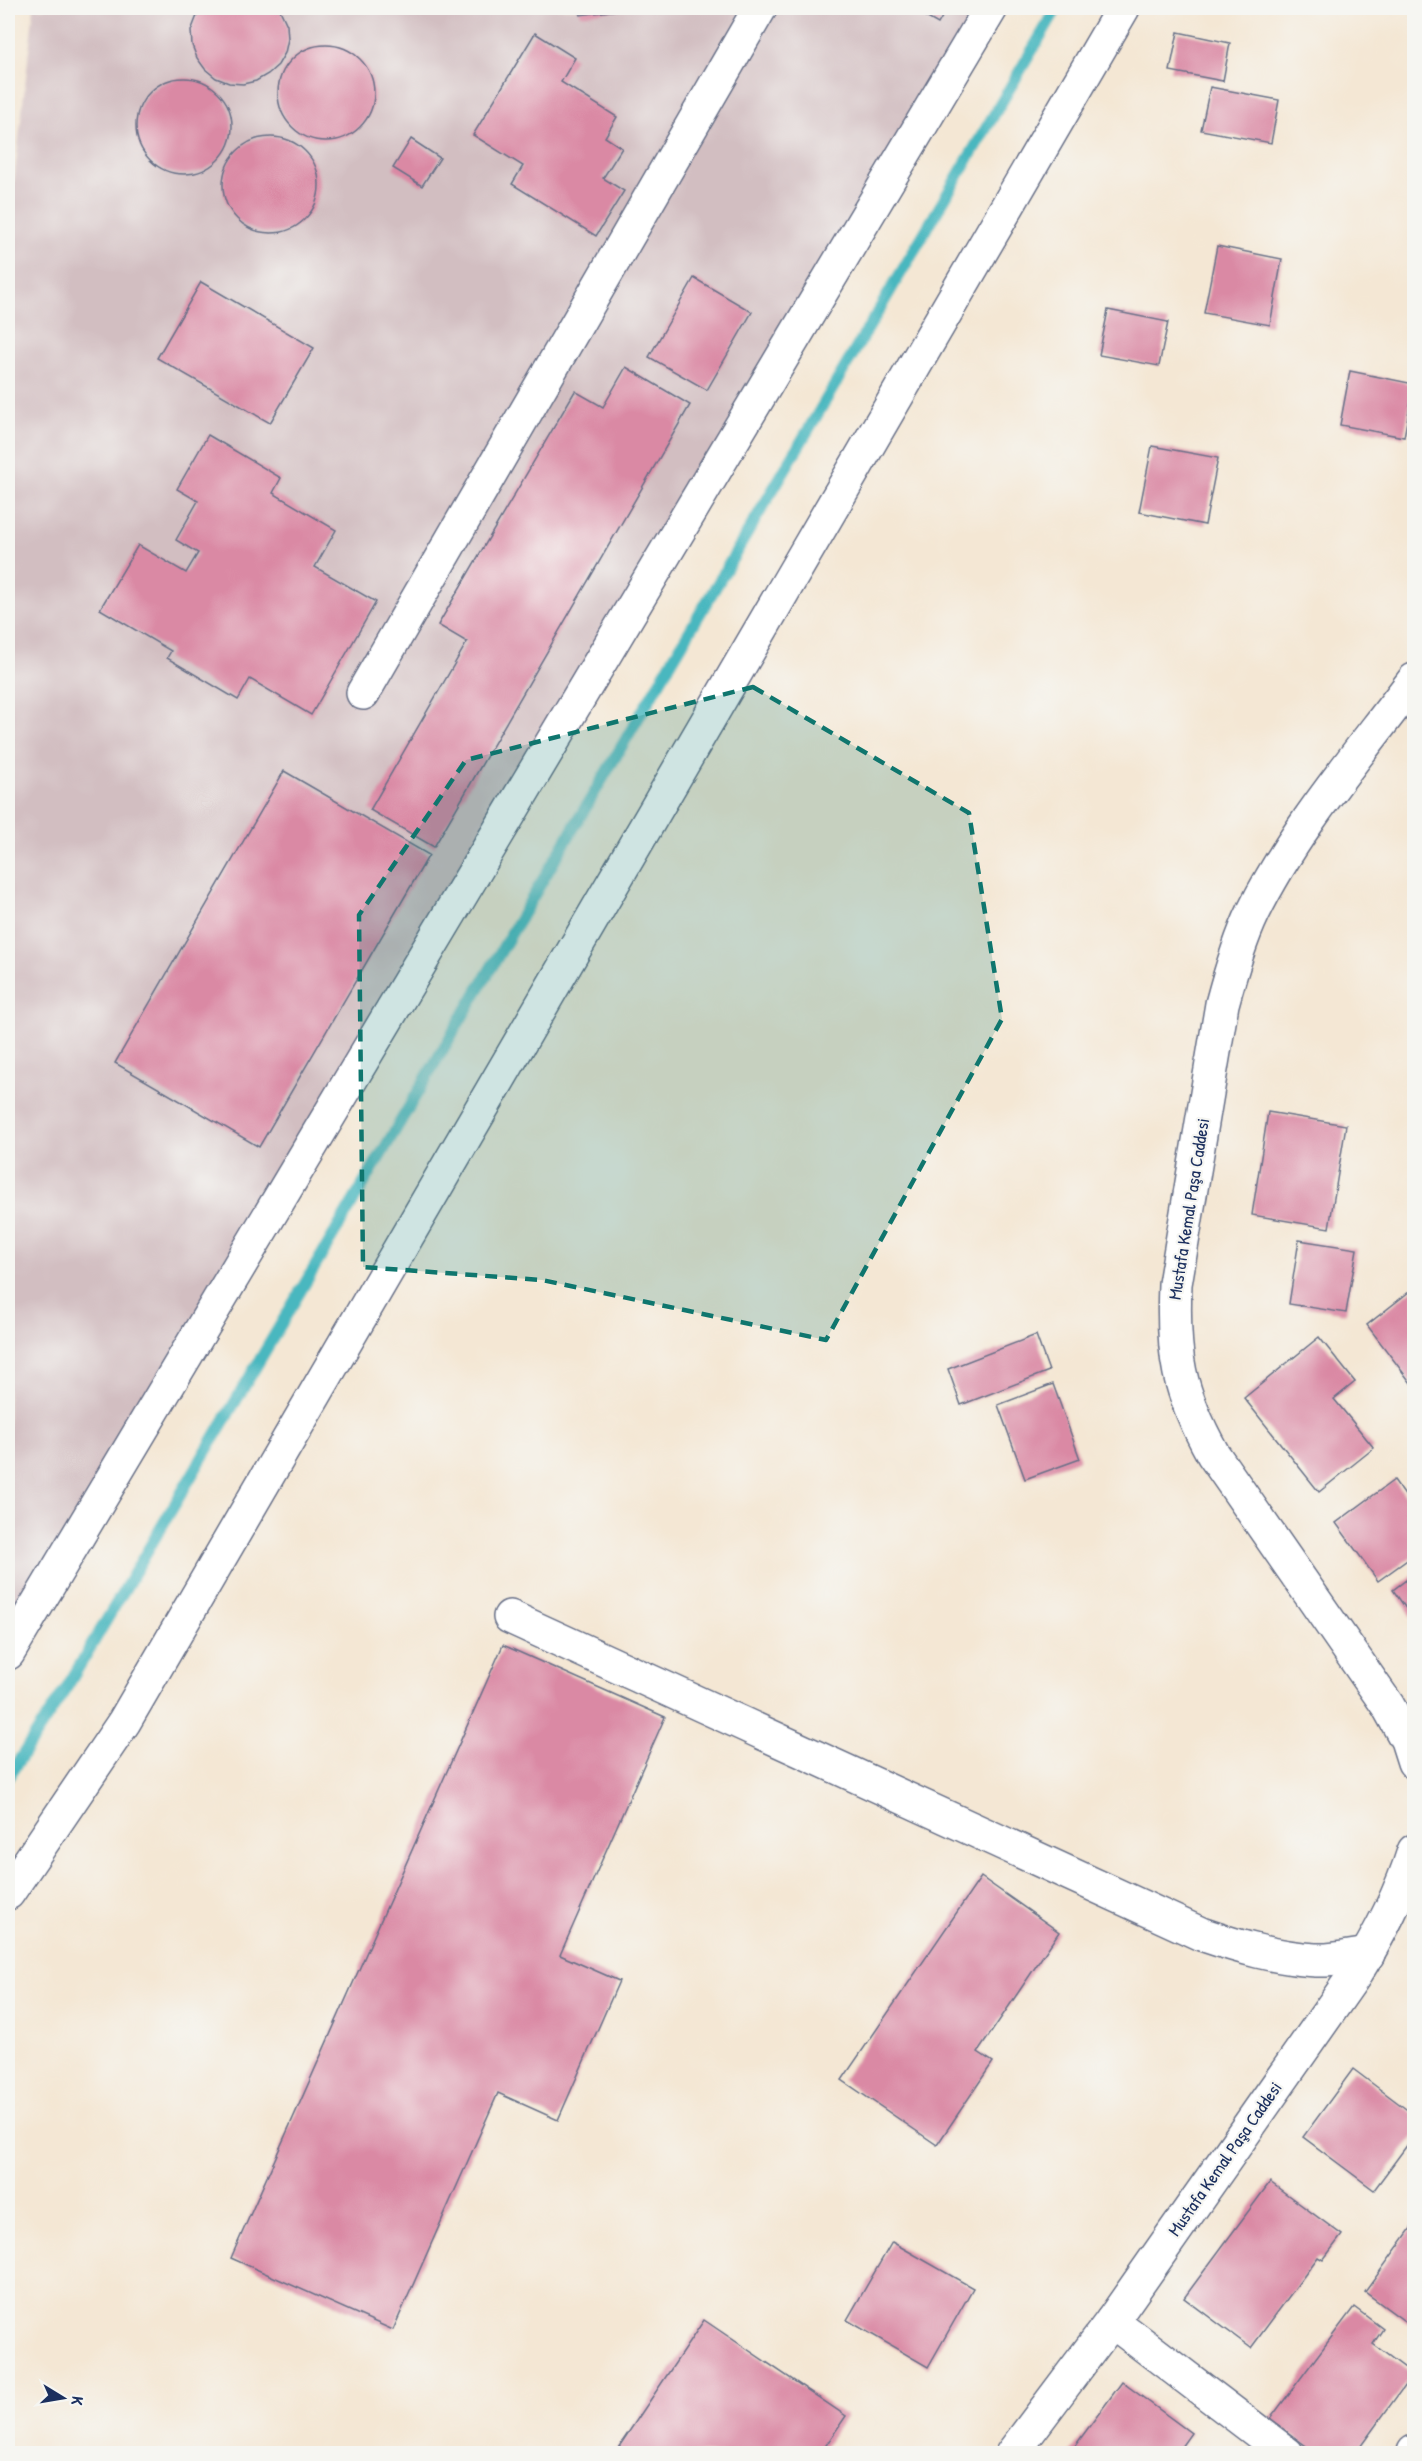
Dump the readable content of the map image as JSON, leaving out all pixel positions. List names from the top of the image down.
{
  "streets": {
    "street": ["Mustafa Kemal Paşa Caddesi"]
  },
  "north": "right"
}
